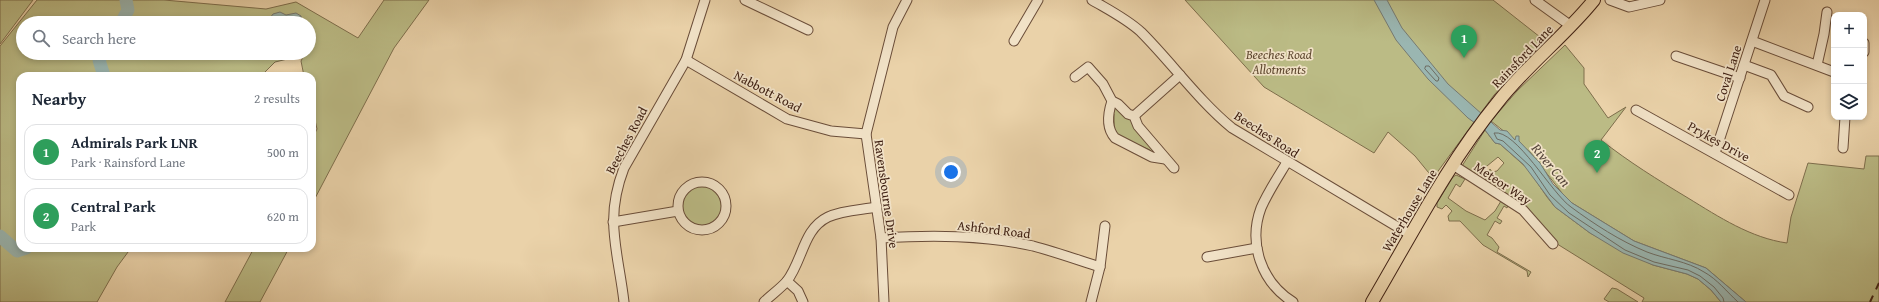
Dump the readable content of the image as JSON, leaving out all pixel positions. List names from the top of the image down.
{
  "streets": {
    "main road": ["Rainsford Lane", "Waterhouse Lane"],
    "street": [
      "Coval Lane",
      "Nabbott Road",
      "Beeches Road",
      "Prykes Drive",
      "Meteor Way",
      "Ravensbourne Drive",
      "Ashford Road"
    ]
  },
  "crossings": [
    ["Rainsford Lane", "Waterhouse Lane"],
    ["Coval Lane", "Prykes Drive"],
    ["Nabbott Road", "Beeches Road"],
    ["Nabbott Road", "Ravensbourne Drive"],
    ["Beeches Road", "Waterhouse Lane"],
    ["Meteor Way", "Waterhouse Lane"],
    ["Ravensbourne Drive", "Ashford Road"]
  ],
  "water": ["River Can"],
  "parks": ["Beeches Road Allotments"],
  "page": {
    "map_buttons": ["+", "−"],
    "search": "Search here",
    "pins": ["1", "2"],
    "heading": ["Nearby", "2 results"],
    "list": [
      {
        "mark": "1",
        "name": "Admirals Park LNR",
        "note": "Park · Rainsford Lane",
        "value": "500 m"
      },
      {
        "mark": "2",
        "name": "Central Park",
        "note": "Park",
        "value": "620 m"
      }
    ]
  }
}
